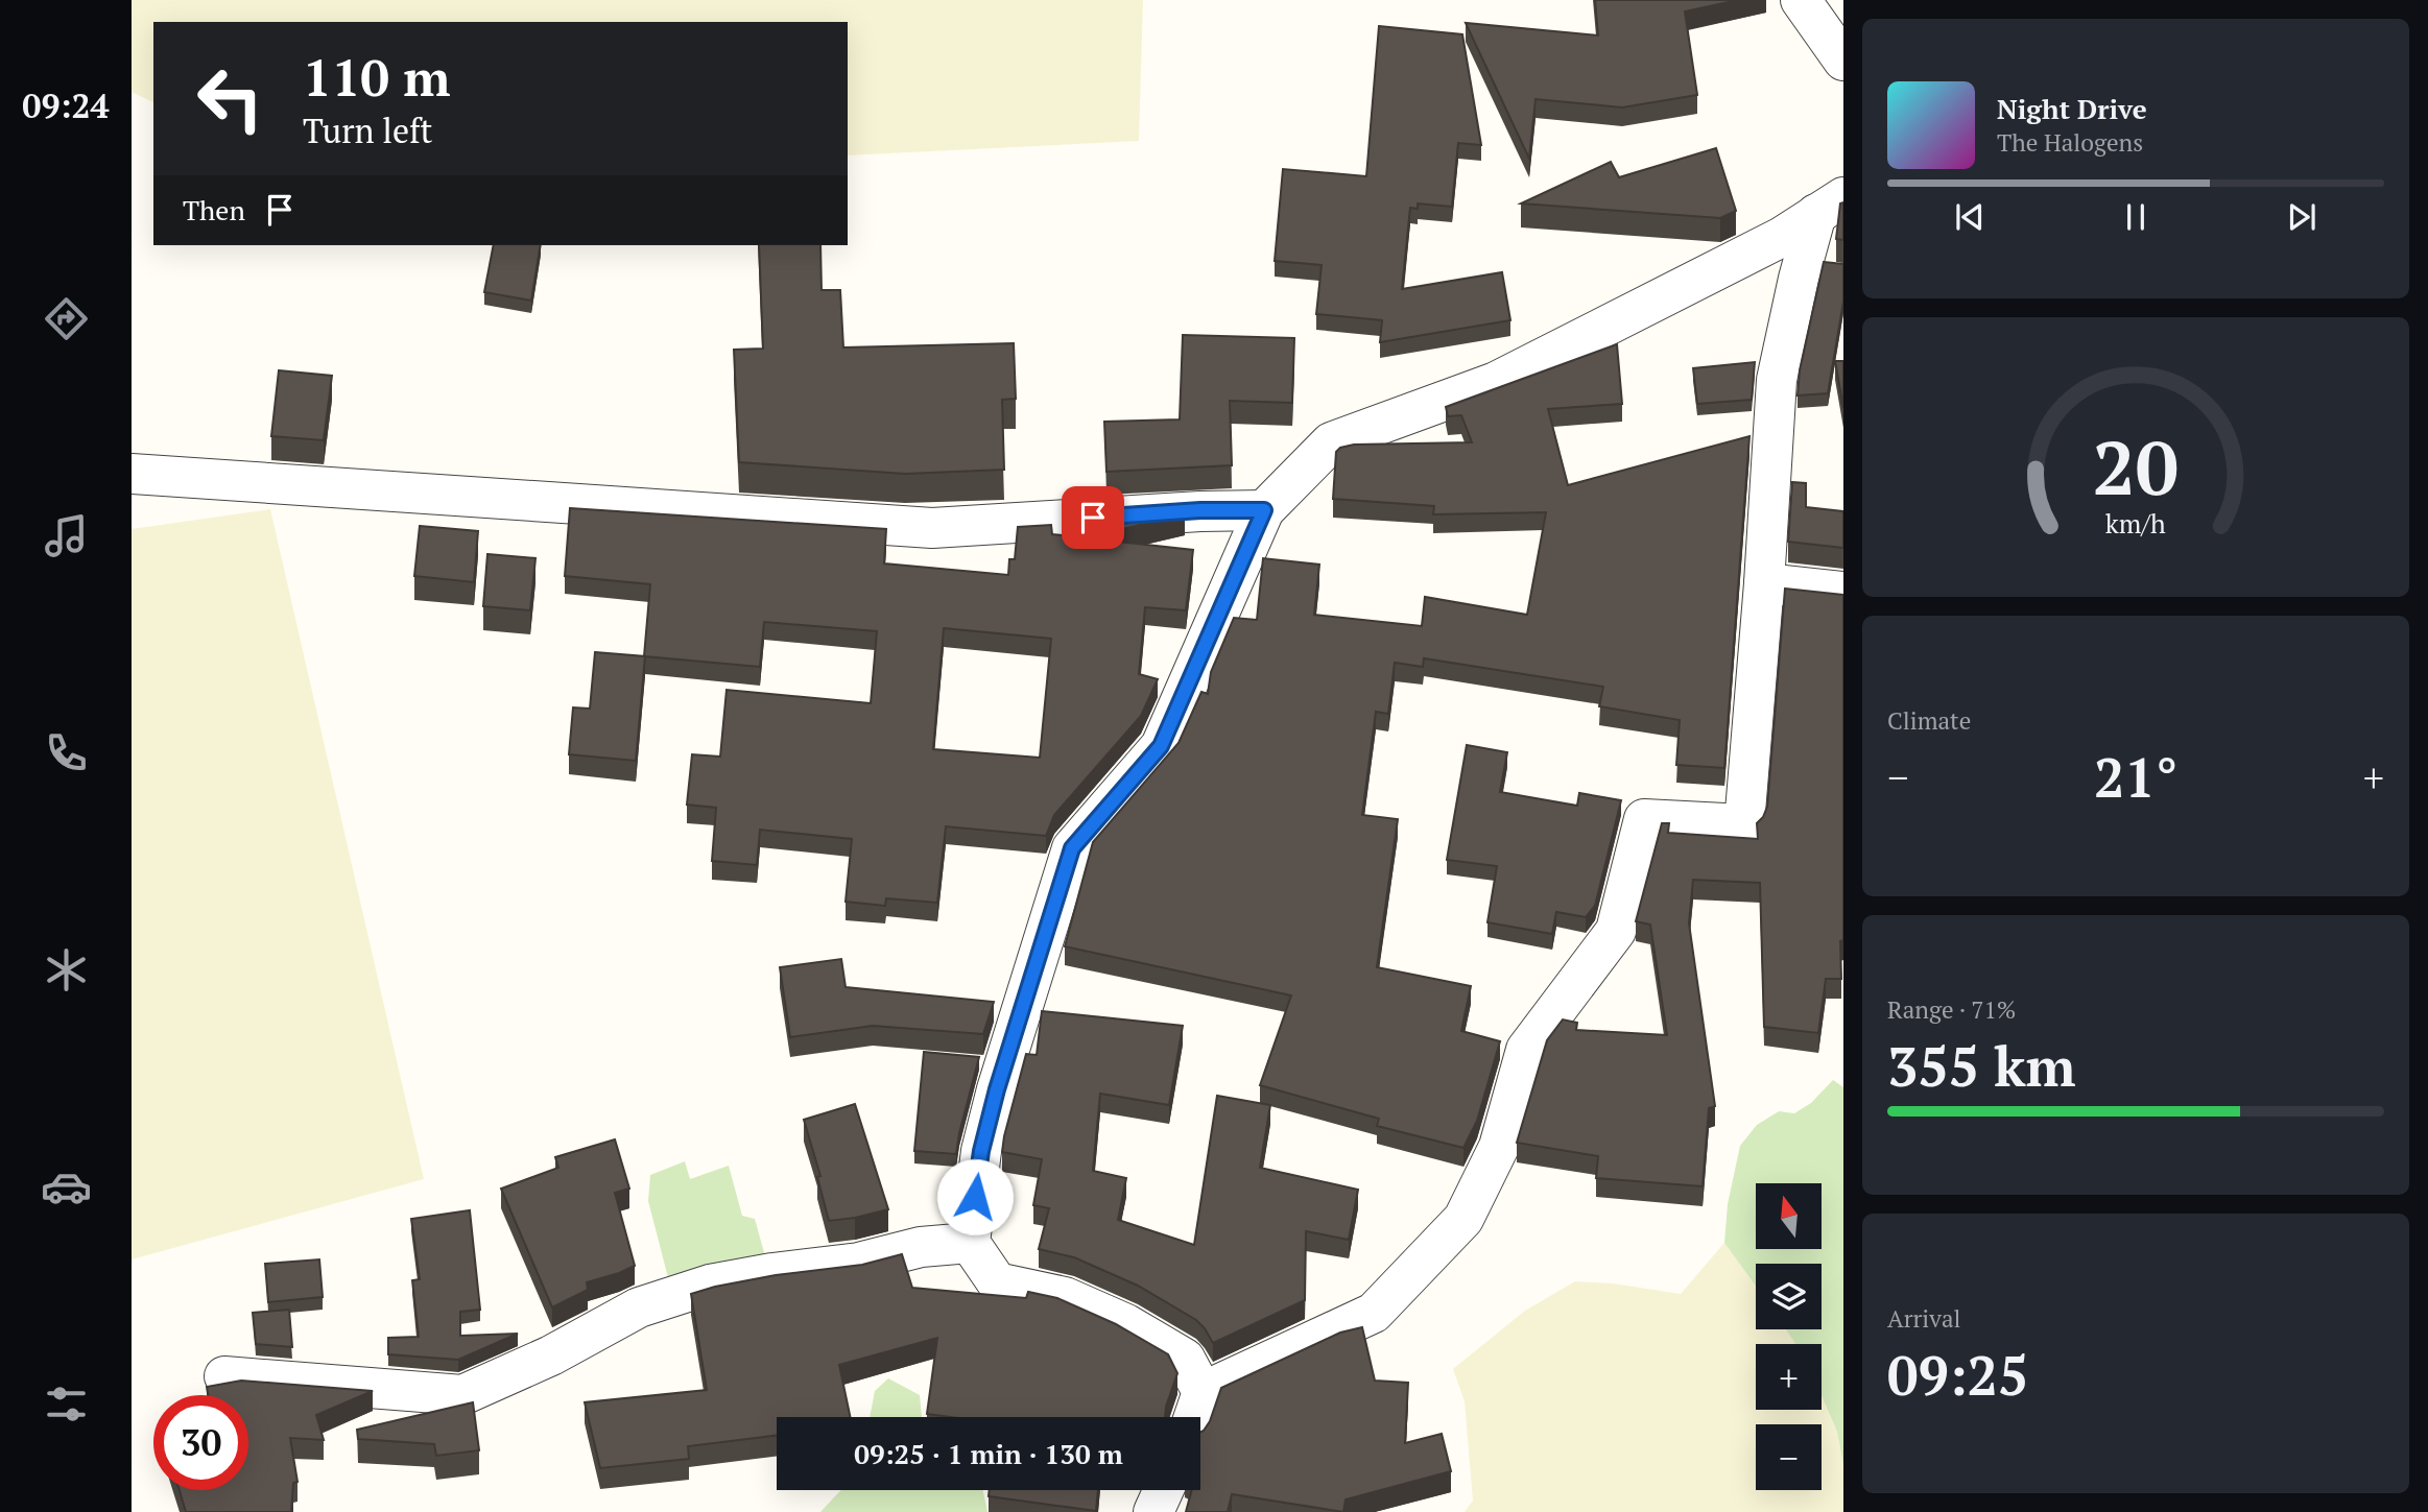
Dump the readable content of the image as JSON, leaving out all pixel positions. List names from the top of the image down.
{
  "north": "top",
  "page": {
    "tabs": "09:24",
    "turn": ["110 m", "Turn left"],
    "song": ["Night Drive", "The Halogens"],
    "then": "Then",
    "tile": [
      "Climate",
      ["Range · 71%", "355 km"],
      ["Arrival", "09:25"]
    ],
    "heat": ["−", "21°", "+"],
    "map_buttons": ["+", "−"],
    "limit": "30",
    "trip": "09:25 · 1 min · 130 m",
    "gauge": ["20", "km/h"]
  }
}
